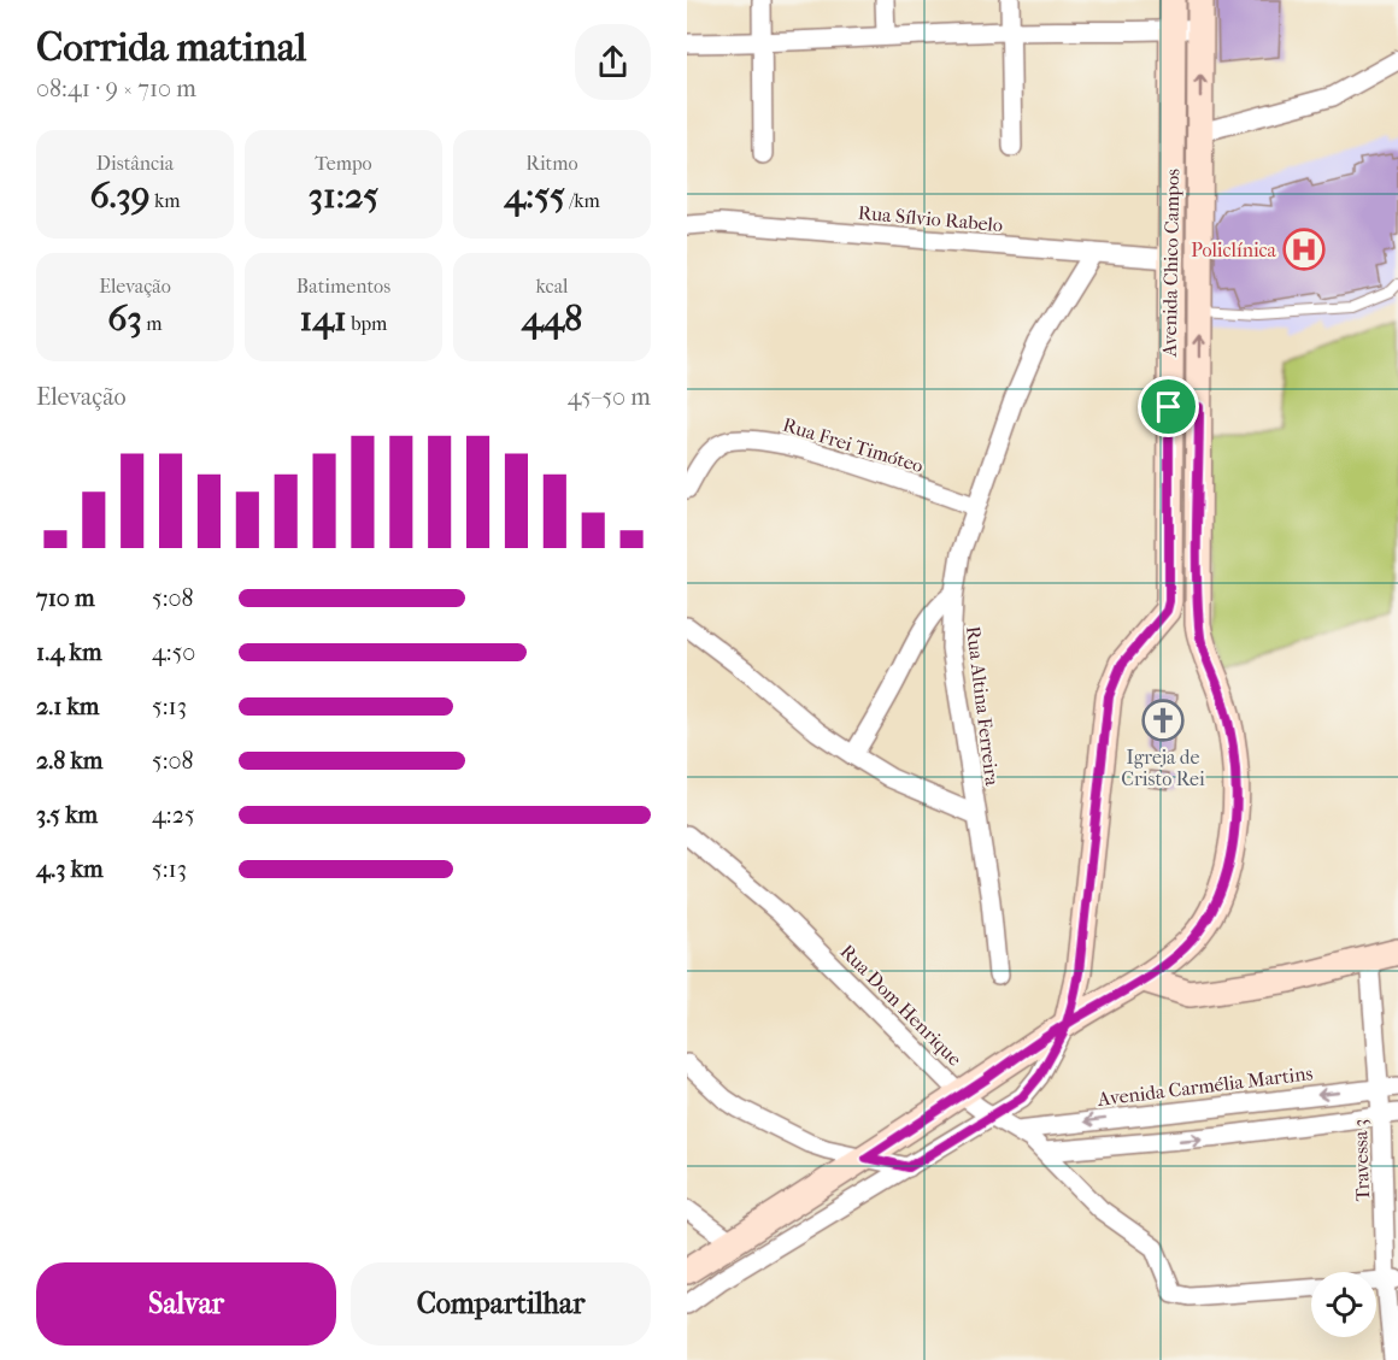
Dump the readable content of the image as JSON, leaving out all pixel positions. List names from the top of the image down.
{
  "streets": {
    "street": [
      "Rua Sílvio Rabelo",
      "Avenida Chico Campos",
      "Rua Frei Timóteo",
      "Rua Altina Ferreira",
      "Rua Dom Henrique",
      "Avenida Carmélia Martins",
      "Travessa 3"
    ]
  },
  "crossings": [
    ["Rua Sílvio Rabelo", "Avenida Chico Campos"],
    ["Rua Sílvio Rabelo", "Rua Altina Ferreira"],
    ["Avenida Chico Campos", "Rua Dom Henrique"],
    ["Rua Frei Timóteo", "Rua Altina Ferreira"],
    ["Rua Dom Henrique", "Avenida Carmélia Martins"],
    ["Avenida Carmélia Martins", "Travessa 3"]
  ],
  "places": {
    "hospital": ["Policlínica"],
    "church": ["Igreja de Cristo Rei"]
  },
  "page": {
    "heading": ["Corrida matinal", "08:41 · 9 × 710 m"],
    "stats": [
      ["Distância", "6.39 km"],
      ["Tempo", "31:25"],
      ["Ritmo", "4:55 /km"],
      ["Elevação", "63 m"],
      ["Batimentos", "141 bpm"],
      ["kcal", "448"]
    ],
    "chart": ["Elevação", "45–50 m"],
    "list": [
      {
        "name": "710 m",
        "note": "5:08"
      },
      {
        "name": "1.4 km",
        "note": "4:50"
      },
      {
        "name": "2.1 km",
        "note": "5:13"
      },
      {
        "name": "2.8 km",
        "note": "5:08"
      },
      {
        "name": "3.5 km",
        "note": "4:25"
      },
      {
        "name": "4.3 km",
        "note": "5:13"
      }
    ],
    "buttons": ["Salvar", "Compartilhar"]
  }
}
